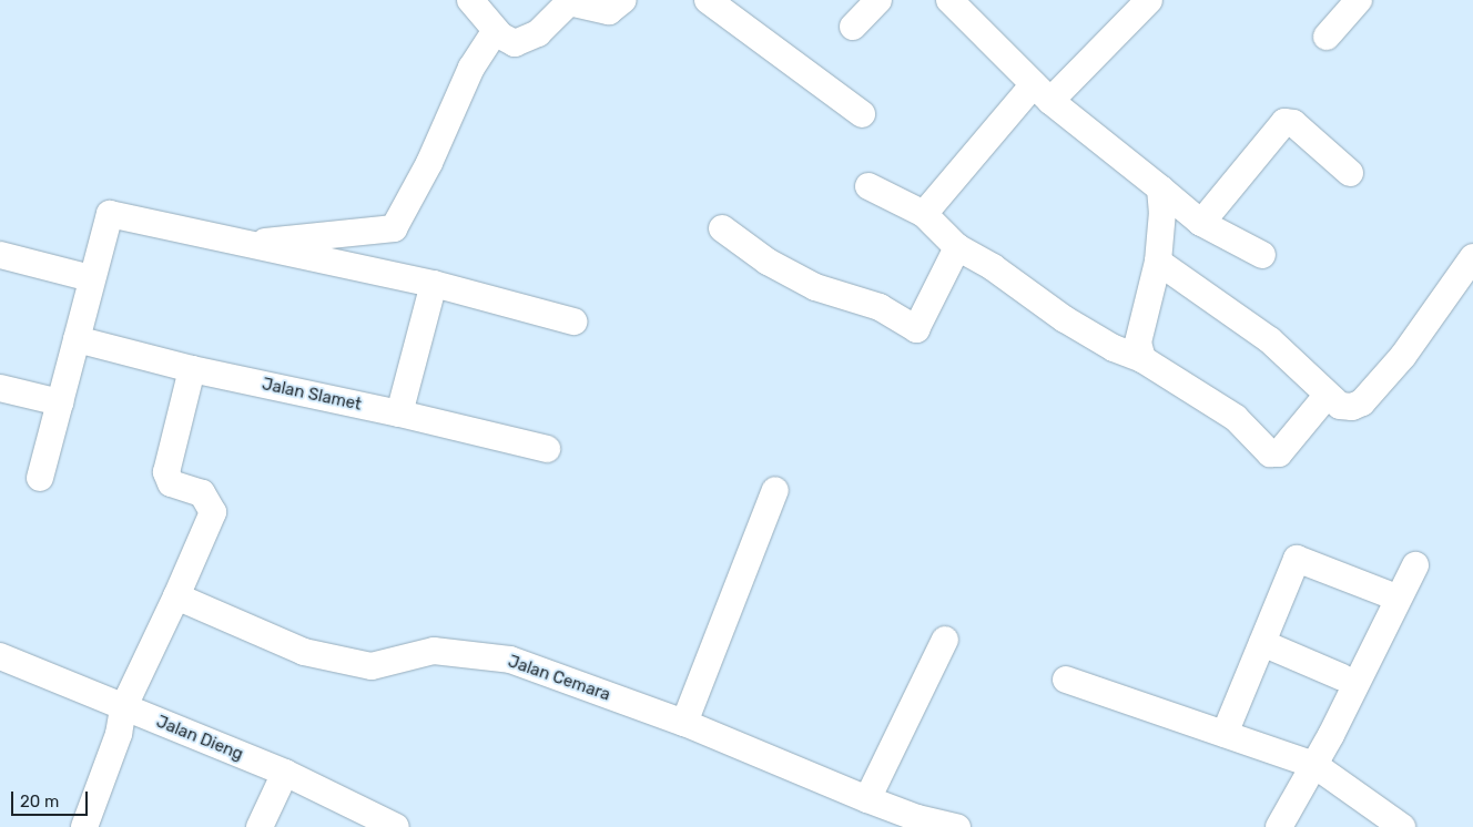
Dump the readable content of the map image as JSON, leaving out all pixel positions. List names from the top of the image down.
{
  "streets": {
    "street": ["Jalan Slamet", "Jalan Cemara", "Jalan Dieng"]
  },
  "scale_bar": "20 m"
}
